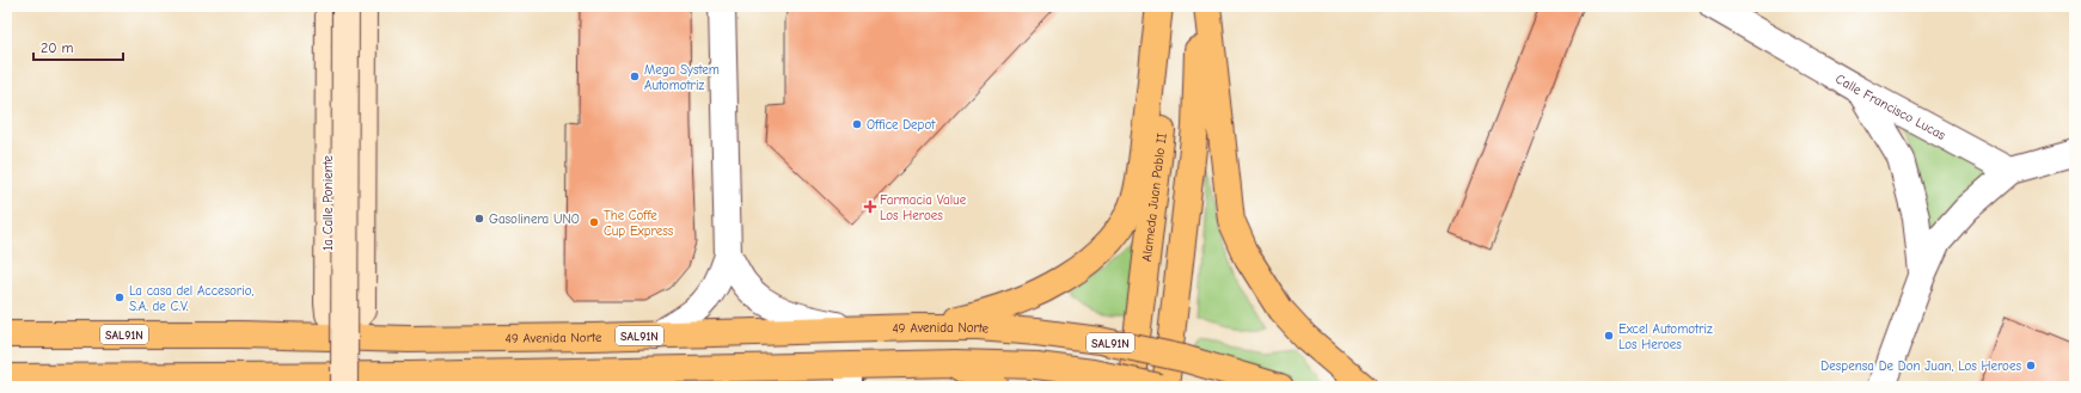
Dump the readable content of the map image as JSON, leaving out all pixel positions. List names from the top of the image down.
{
  "streets": {
    "main road": ["Alameda Juan Pablo II", "49 Avenida Norte", "SAL91N"],
    "street": ["Calle Francisco Lucas", "1a Calle Poniente"]
  },
  "places": {
    "other": [
      "Mega System Automotriz",
      "Office Depot",
      "Gasolinera UNO",
      "The Coffe Cup Express",
      "La casa del Accesorio, S.A. de C.V.",
      "Excel Automotriz Los Heroes",
      "Despensa De Don Juan, Los Heroes"
    ],
    "health": ["Farmacia Value Los Heroes"]
  },
  "scale_bar": "20 m"
}
